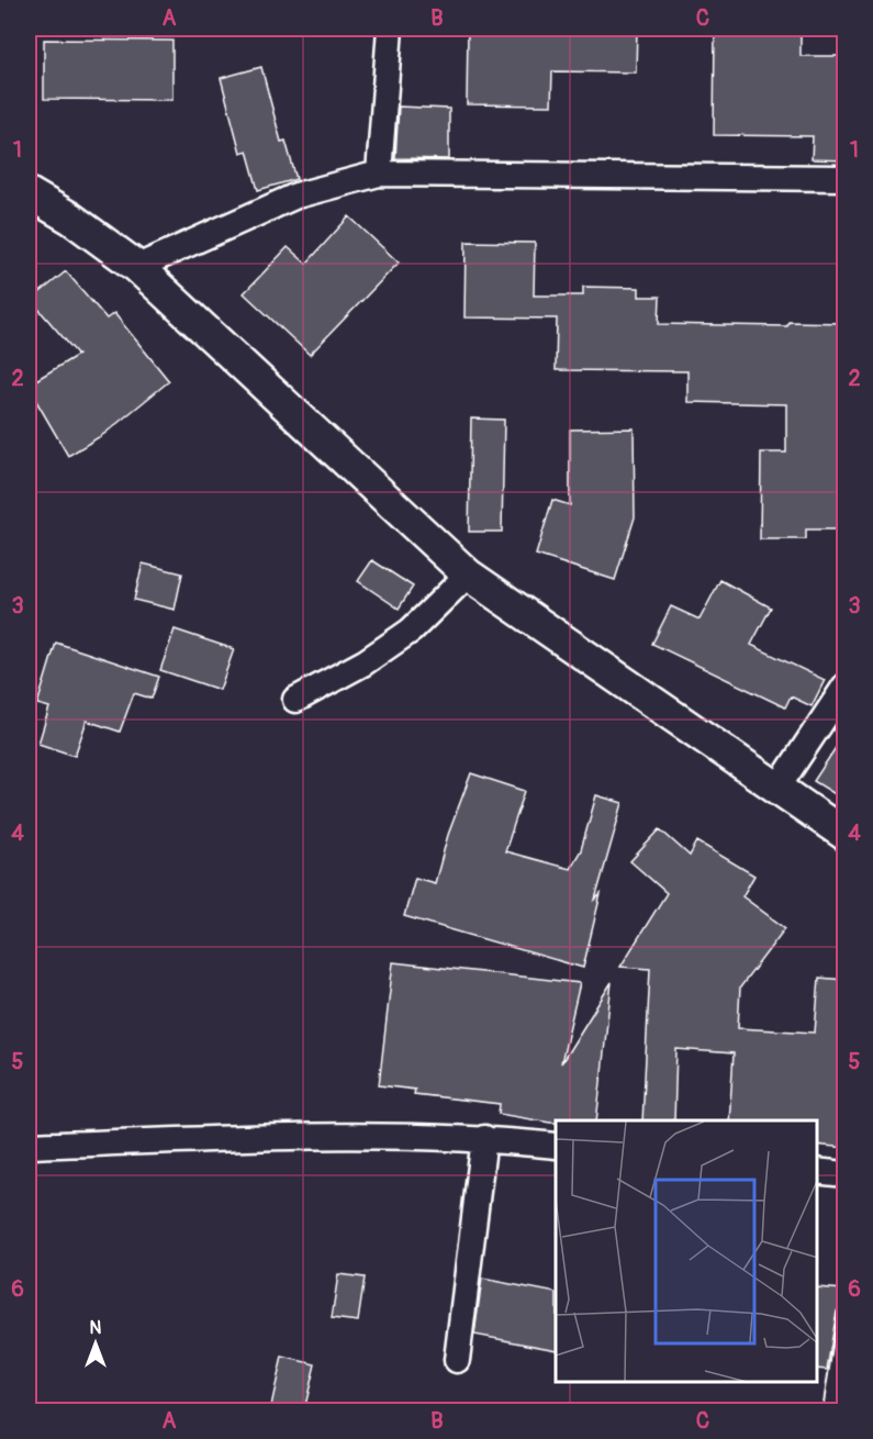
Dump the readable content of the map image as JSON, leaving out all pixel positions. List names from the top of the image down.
{
  "north": "top",
  "grid": {
    "columns": ["A", "B", "C"],
    "rows": [
      "1",
      "2",
      "3",
      "4",
      "5",
      "6"
    ]
  }
}
